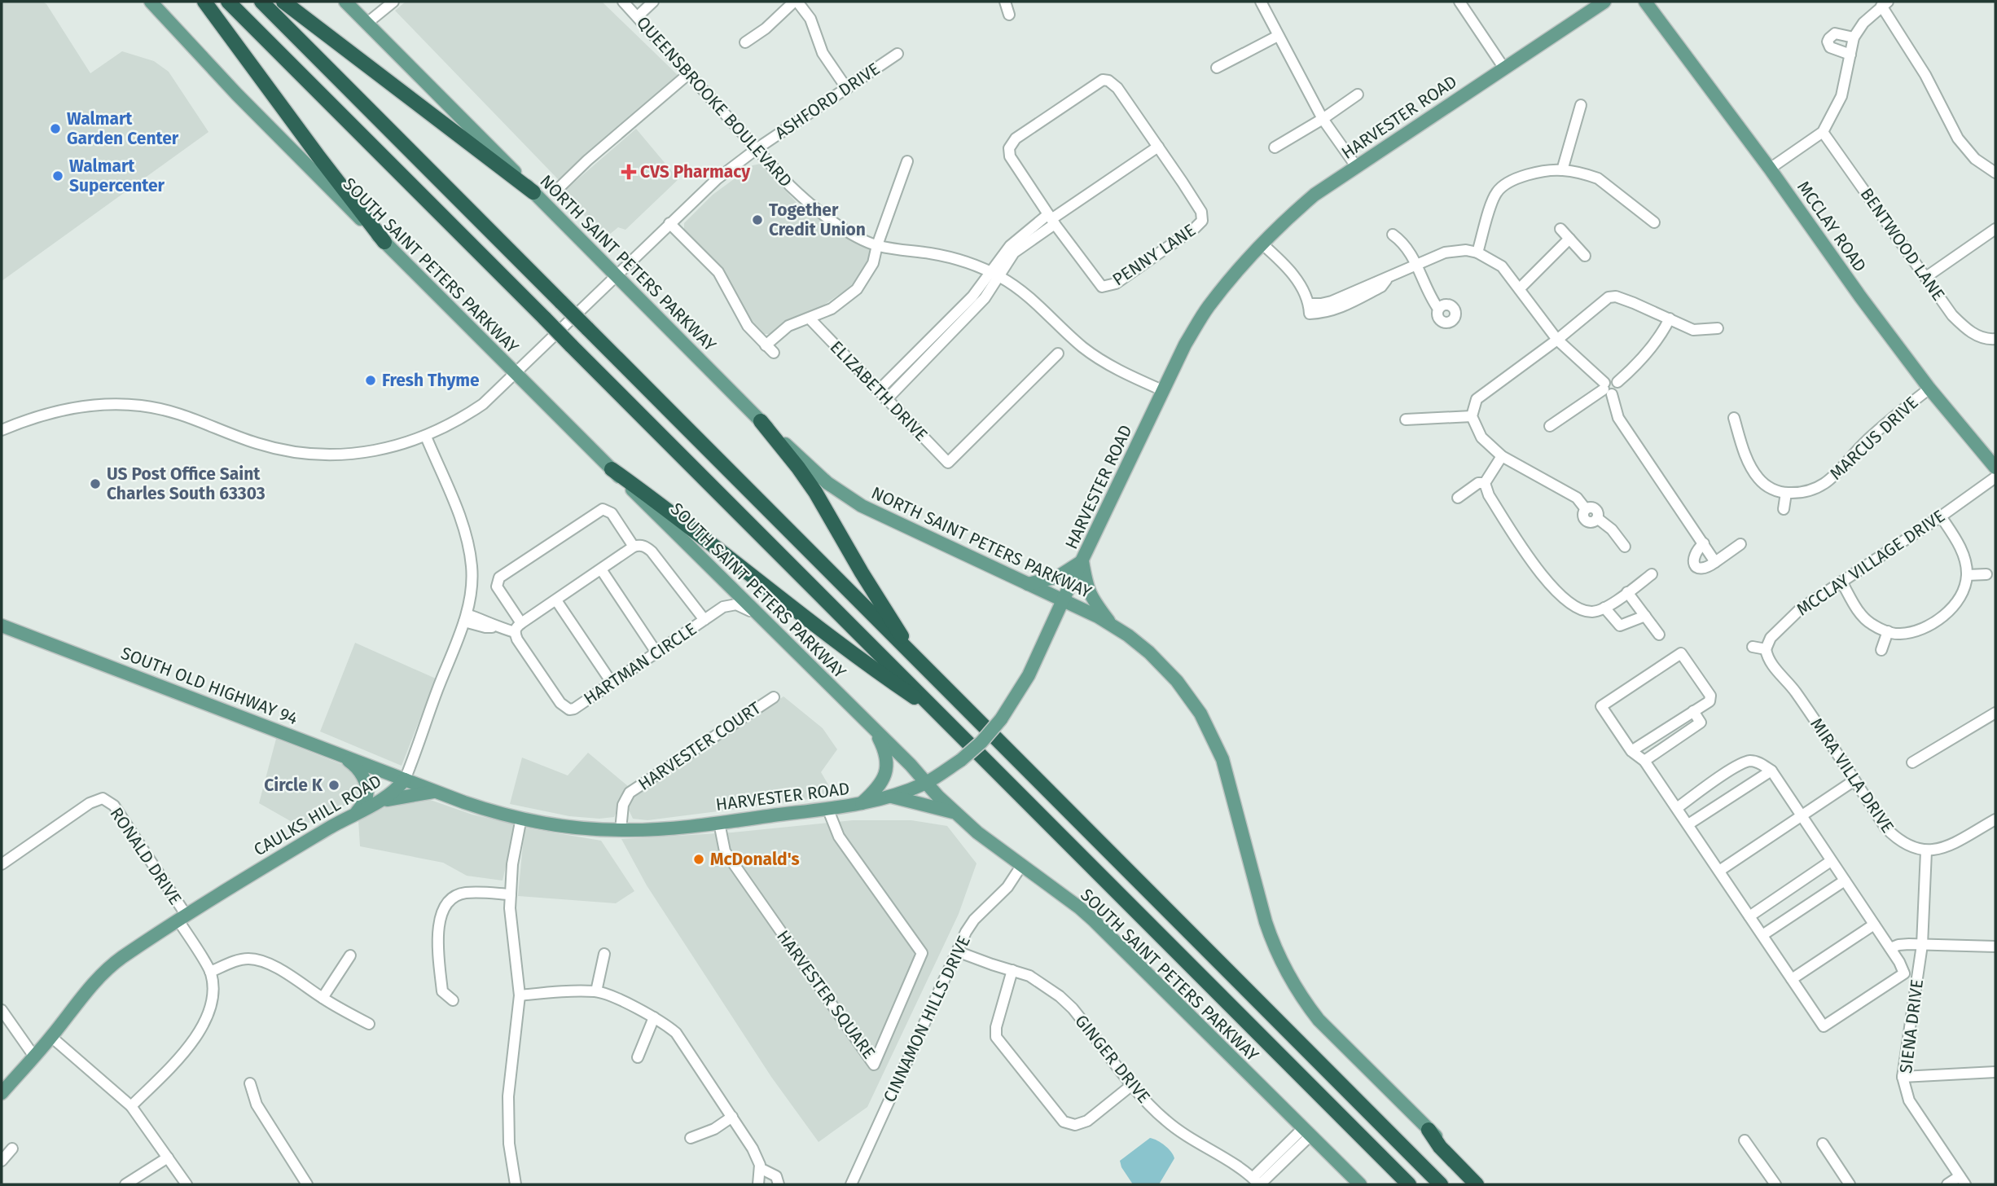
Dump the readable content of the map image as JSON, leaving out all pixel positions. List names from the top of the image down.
{
  "streets": {
    "main road": [
      "HARVESTER ROAD",
      "MCCLAY ROAD",
      "NORTH SAINT PETERS PARKWAY",
      "SOUTH SAINT PETERS PARKWAY",
      "SOUTH OLD HIGHWAY 94",
      "CAULKS HILL ROAD"
    ],
    "street": [
      "ASHFORD DRIVE",
      "QUEENSBROOKE BOULEVARD",
      "BENTWOOD LANE",
      "PENNY LANE",
      "ELIZABETH DRIVE",
      "MARCUS DRIVE",
      "MCCLAY VILLAGE DRIVE",
      "HARTMAN CIRCLE",
      "HARVESTER COURT",
      "MIRA VILLA DRIVE",
      "RONALD DRIVE",
      "HARVESTER SQUARE",
      "CINNAMON HILLS DRIVE",
      "SIENA DRIVE",
      "GINGER DRIVE"
    ]
  },
  "crossings": [
    ["ASHFORD DRIVE", "QUEENSBROOKE BOULEVARD"],
    ["ASHFORD DRIVE", "NORTH SAINT PETERS PARKWAY"],
    ["ASHFORD DRIVE", "SOUTH SAINT PETERS PARKWAY"],
    ["ASHFORD DRIVE", "CAULKS HILL ROAD"],
    ["QUEENSBROOKE BOULEVARD", "HARVESTER ROAD"],
    ["HARVESTER ROAD", "NORTH SAINT PETERS PARKWAY"],
    ["HARVESTER ROAD", "SOUTH SAINT PETERS PARKWAY"],
    ["HARVESTER ROAD", "SOUTH OLD HIGHWAY 94"],
    ["HARVESTER ROAD", "HARVESTER COURT"],
    ["HARVESTER ROAD", "CAULKS HILL ROAD"],
    ["HARVESTER ROAD", "HARVESTER SQUARE"],
    ["MCCLAY ROAD", "MARCUS DRIVE"],
    ["SOUTH SAINT PETERS PARKWAY", "CINNAMON HILLS DRIVE"],
    ["MCCLAY VILLAGE DRIVE", "MIRA VILLA DRIVE"],
    ["SOUTH OLD HIGHWAY 94", "CAULKS HILL ROAD"],
    ["MIRA VILLA DRIVE", "SIENA DRIVE"],
    ["CAULKS HILL ROAD", "RONALD DRIVE"],
    ["CINNAMON HILLS DRIVE", "GINGER DRIVE"]
  ],
  "places": {
    "other": [
      "Walmart Garden Center",
      "Walmart Supercenter",
      "Together Credit Union",
      "Fresh Thyme",
      "US Post Office Saint Charles South 63303",
      "Circle K",
      "McDonald's"
    ],
    "health": ["CVS Pharmacy"]
  }
}
